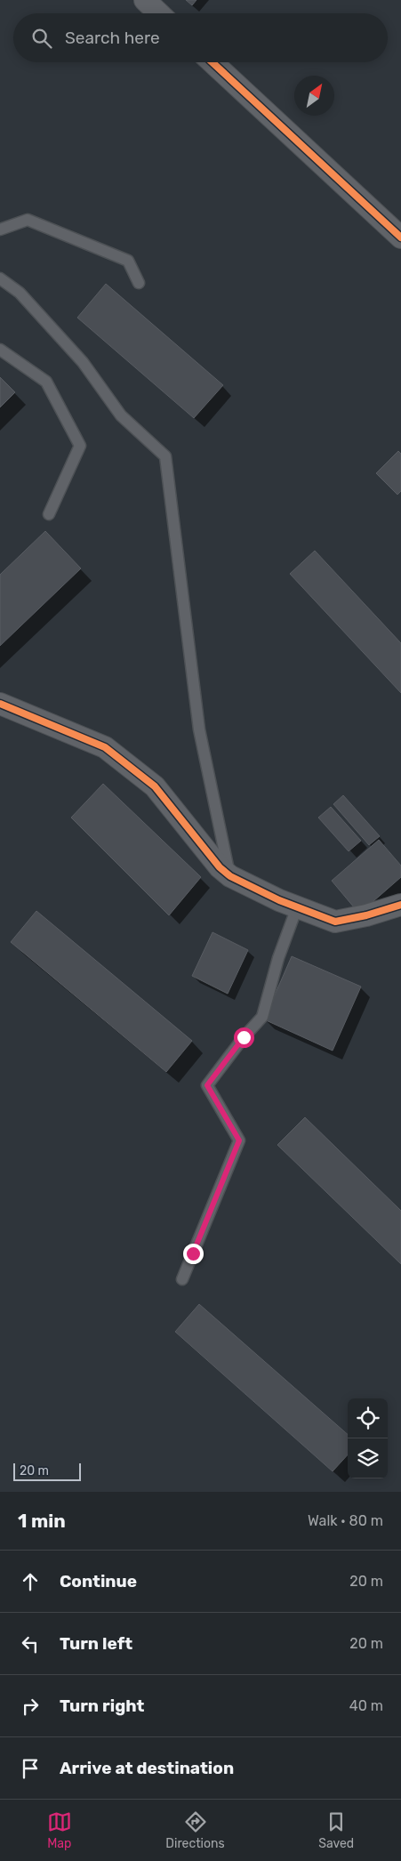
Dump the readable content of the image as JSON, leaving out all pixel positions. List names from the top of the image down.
{
  "scale_bar": "20 m",
  "north": "top right",
  "page": {
    "search": "Search here",
    "scale": "20 m",
    "heading": ["1 min", "Walk · 80 m"],
    "list": [
      ["Continue", "20 m"],
      ["Turn left", "20 m"],
      ["Turn right", "40 m"],
      "Arrive at destination"
    ],
    "nav": ["Map", "Directions", "Saved"]
  }
}
